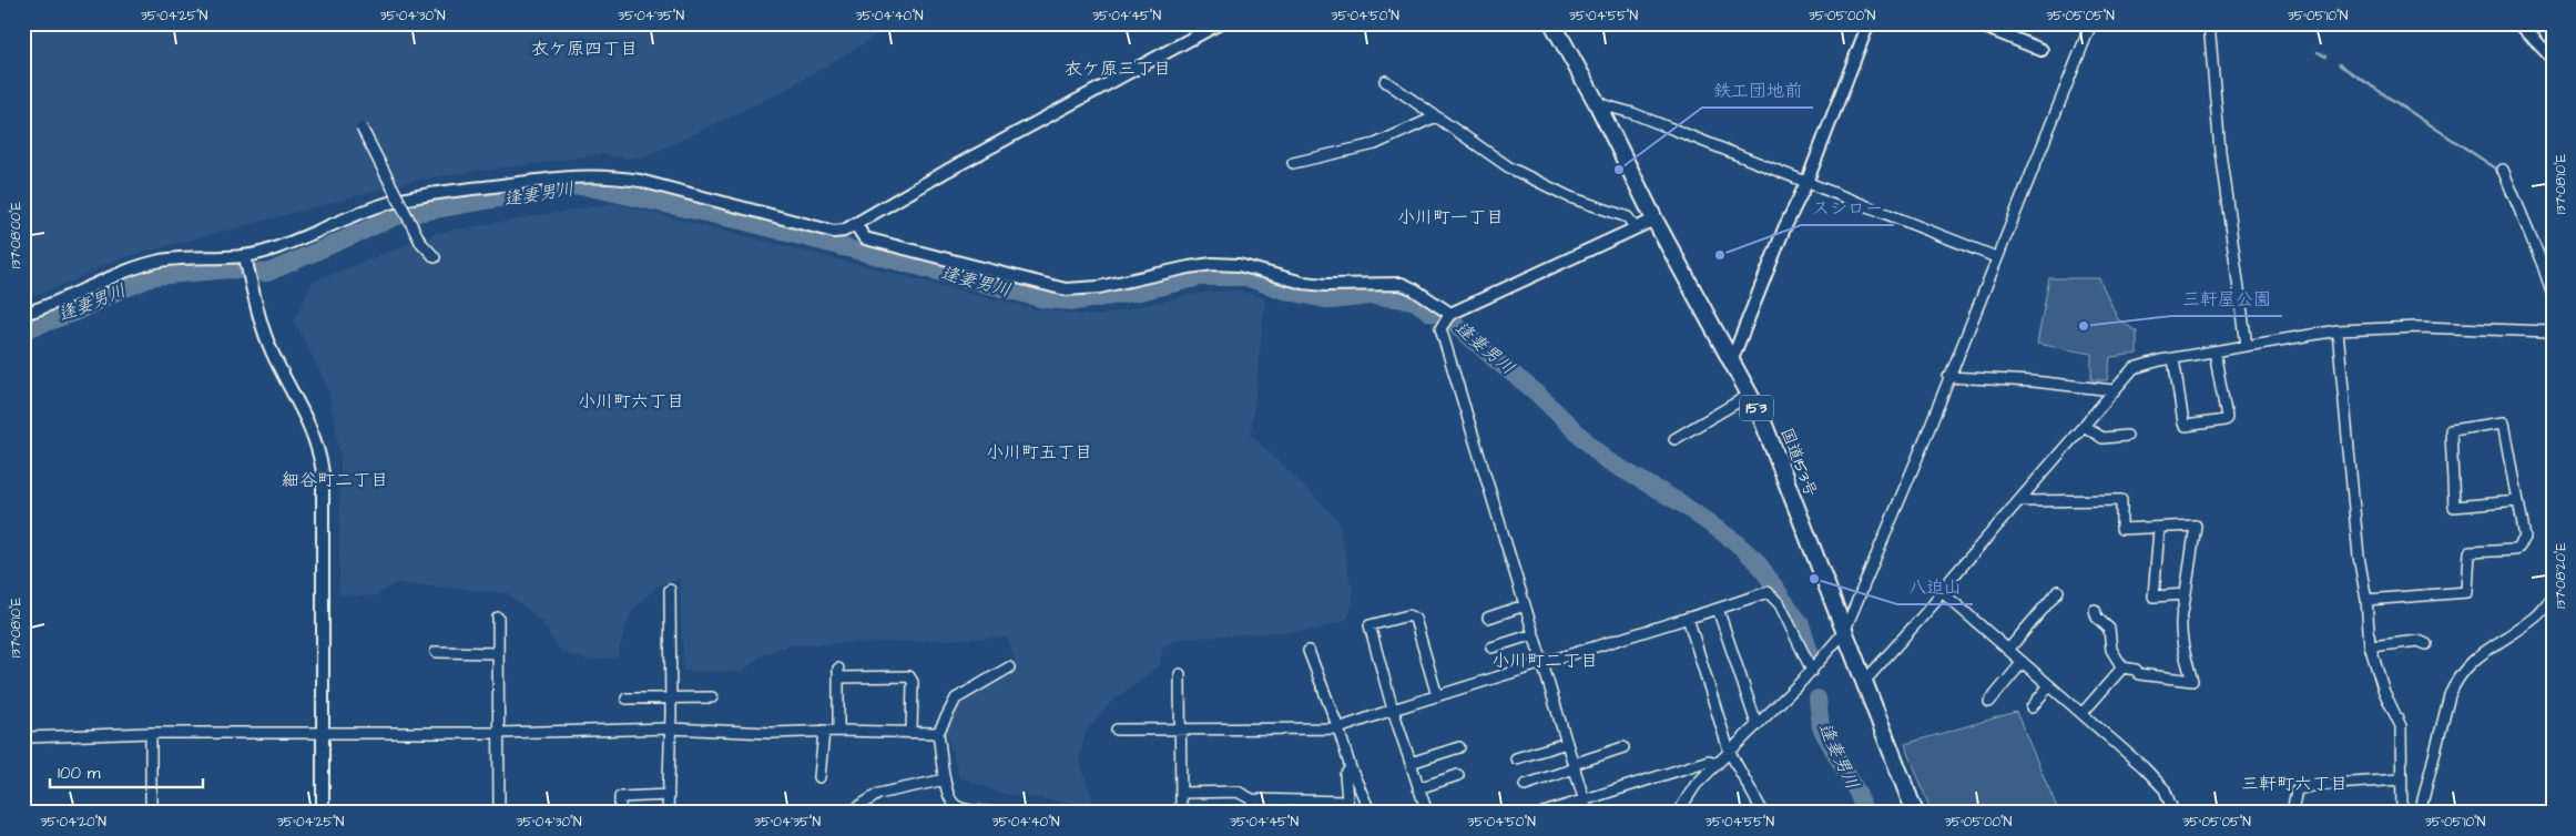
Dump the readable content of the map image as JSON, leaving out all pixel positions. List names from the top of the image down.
{
  "streets": {
    "highway": ["153", "国道153号"]
  },
  "districts": [
    "衣ケ原四丁目",
    "衣ケ原三丁目",
    "小川町一丁目",
    "小川町六丁目",
    "小川町五丁目",
    "細谷町二丁目",
    "小川町二丁目",
    "三軒町六丁目"
  ],
  "water": ["逢妻男川"],
  "places": [
    "鉄工団地前",
    "スシロー",
    "三軒屋公園",
    "八迫山"
  ],
  "scale_bar": "100 m",
  "coordinates": [
    "35°04'25\"N",
    "35°04'30\"N",
    "35°04'35\"N",
    "35°04'40\"N",
    "35°04'45\"N",
    "35°04'50\"N",
    "35°04'55\"N",
    "35°05'00\"N",
    "35°05'05\"N",
    "35°05'10\"N",
    "137°08'10\"E",
    "137°08'00\"E",
    "137°08'20\"E",
    "35°04'20\"N"
  ]
}
